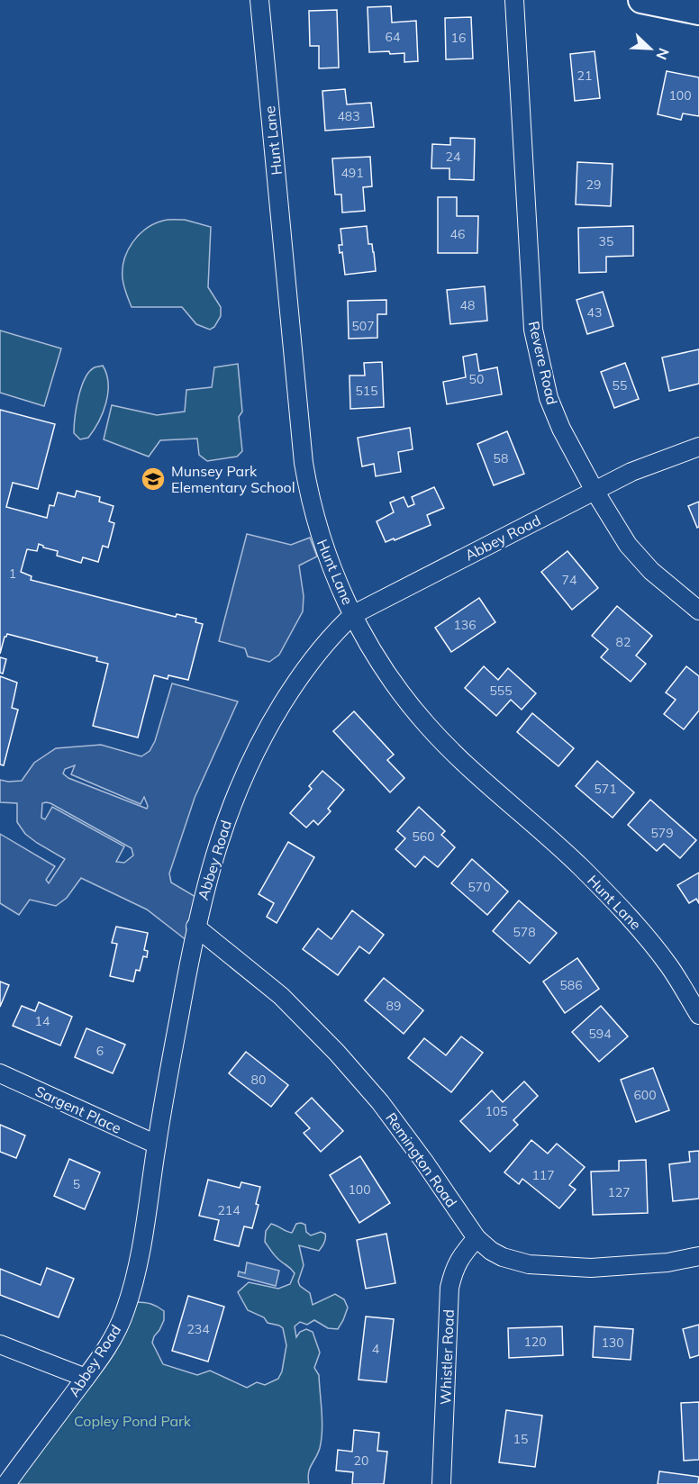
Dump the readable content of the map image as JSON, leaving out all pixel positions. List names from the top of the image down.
{
  "streets": {
    "street": [
      "Hunt Lane",
      "Revere Road",
      "Abbey Road",
      "Sargent Place",
      "Remington Road",
      "Whistler Road"
    ]
  },
  "crossings": [
    ["Hunt Lane", "Abbey Road"],
    ["Revere Road", "Abbey Road"],
    ["Abbey Road", "Sargent Place"],
    ["Abbey Road", "Remington Road"],
    ["Remington Road", "Whistler Road"]
  ],
  "parks": ["Copley Pond Park"],
  "places": {
    "school or university": ["Munsey Park Elementary School"]
  },
  "house_numbers": [
    "64",
    "16",
    "21",
    "100",
    "483",
    "24",
    "491",
    "29",
    "46",
    "35",
    "48",
    "43",
    "507",
    "50",
    "55",
    "515",
    "58",
    "1",
    "74",
    "136",
    "82",
    "555",
    "571",
    "579",
    "560",
    "570",
    "578",
    "586",
    "89",
    "14",
    "594",
    "6",
    "80",
    "600",
    "105",
    "117",
    "5",
    "100",
    "127",
    "214",
    "234",
    "120",
    "130",
    "4",
    "15",
    "20"
  ],
  "north": "bottom right"
}
